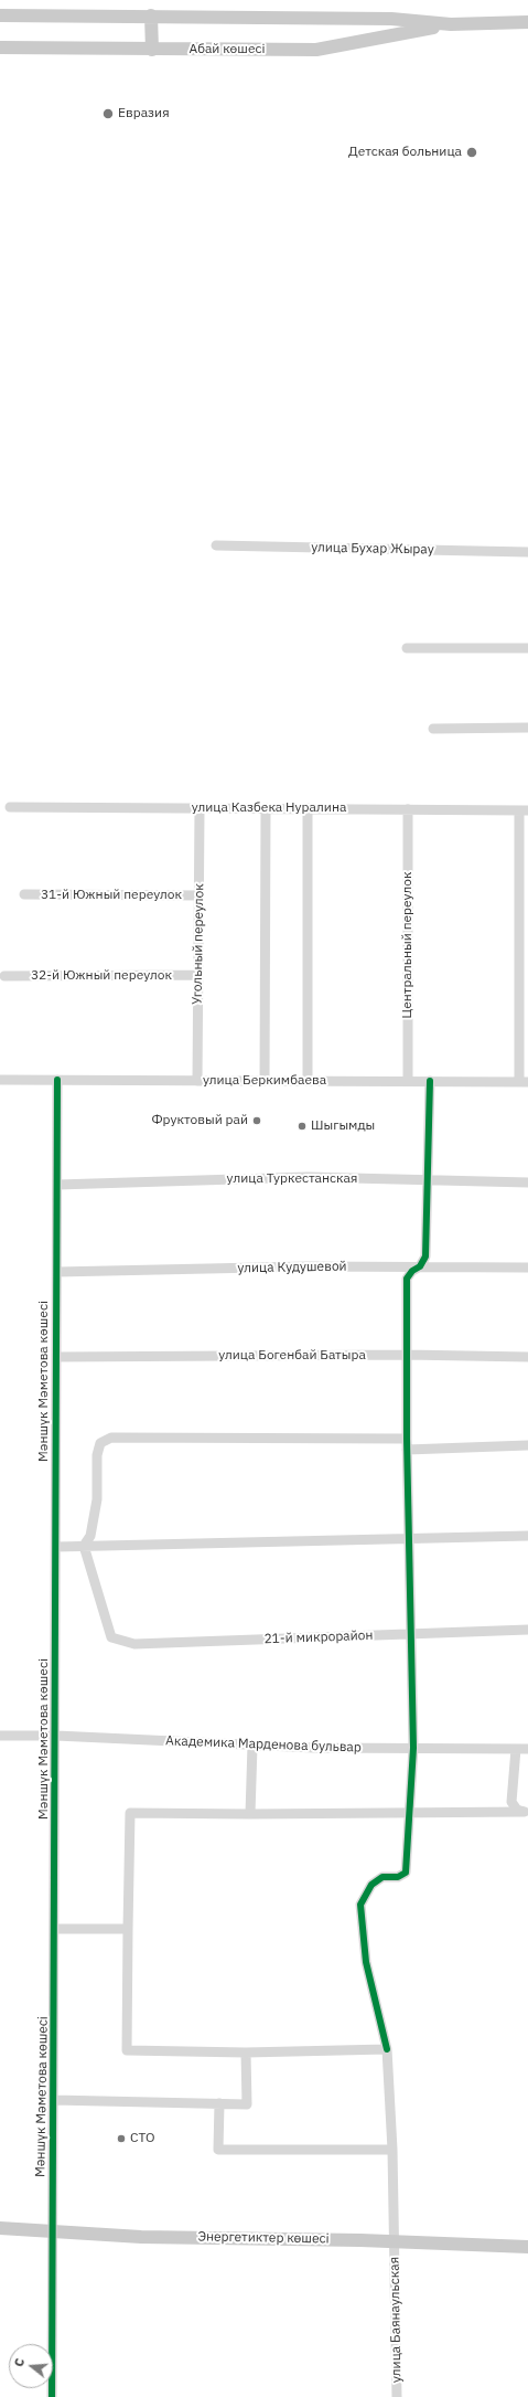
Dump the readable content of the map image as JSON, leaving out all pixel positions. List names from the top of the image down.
{
  "streets": {
    "main road": ["Абай көшесі", "Энергетиктер көшесі"],
    "street": [
      "улица Бухар Жырау",
      "улица Казбека Нуралина",
      "31-й Южный переулок",
      "Угольный переулок",
      "Центральный переулок",
      "32-й Южный переулок",
      "улица Беркимбаева",
      "улица Туркестанская",
      "улица Кудушевой",
      "улица Богенбай Батыра",
      "Мәншүк Мәметова көшесі",
      "21-й микрорайон",
      "Академика Марденова бульвар",
      "улица Баянаульская"
    ]
  },
  "crossings": [
    ["улица Казбека Нуралина", "Угольный переулок"],
    ["улица Казбека Нуралина", "Центральный переулок"],
    ["31-й Южный переулок", "Угольный переулок"],
    ["Угольный переулок", "32-й Южный переулок"],
    ["Угольный переулок", "улица Беркимбаева"],
    ["Центральный переулок", "улица Беркимбаева"],
    ["улица Беркимбаева", "Мәншүк Мәметова көшесі"],
    ["улица Туркестанская", "Мәншүк Мәметова көшесі"],
    ["улица Кудушевой", "Мәншүк Мәметова көшесі"],
    ["улица Богенбай Батыра", "Мәншүк Мәметова көшесі"],
    ["Мәншүк Мәметова көшесі", "Академика Марденова бульвар"],
    ["Мәншүк Мәметова көшесі", "Энергетиктер көшесі"],
    ["Энергетиктер көшесі", "улица Баянаульская"]
  ],
  "places": [
    "Евразия",
    "Детская больница",
    "Фруктовый рай",
    "Шыгымды",
    "СТО"
  ],
  "north": "left"
}
